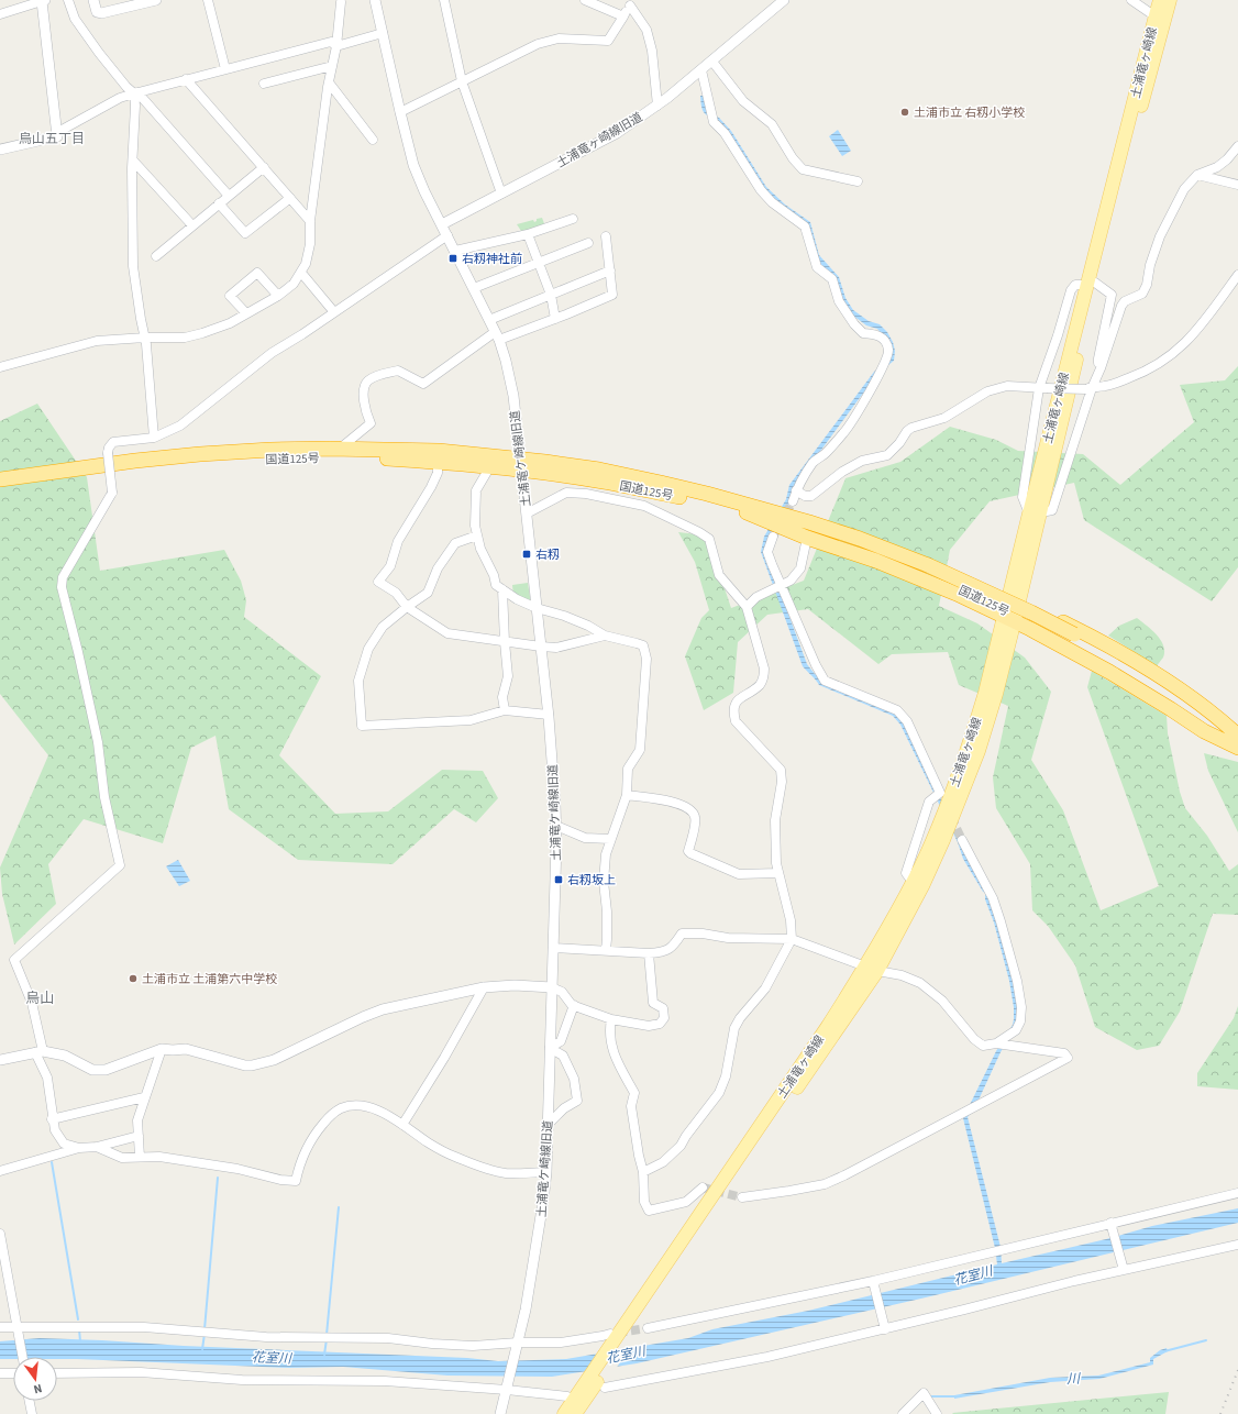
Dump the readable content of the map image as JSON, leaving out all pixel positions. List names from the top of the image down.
{
  "streets": {
    "highway": ["国道125号"],
    "main road": ["土浦竜ヶ崎線"],
    "street": ["土浦竜ヶ崎線旧道", "土浦竜ケ崎線旧道"]
  },
  "crossings": [
    ["土浦竜ヶ崎線旧道", "土浦竜ケ崎線旧道"],
    ["国道125号", "土浦竜ケ崎線旧道"]
  ],
  "districts": ["烏山五丁目", "烏山"],
  "water": ["花室川", "川"],
  "places": {
    "other": ["土浦市立 右籾小学校", "土浦市立 土浦第六中学校"],
    "transit": ["右籾神社前", "右籾", "右籾坂上"]
  },
  "north": "bottom"
}
